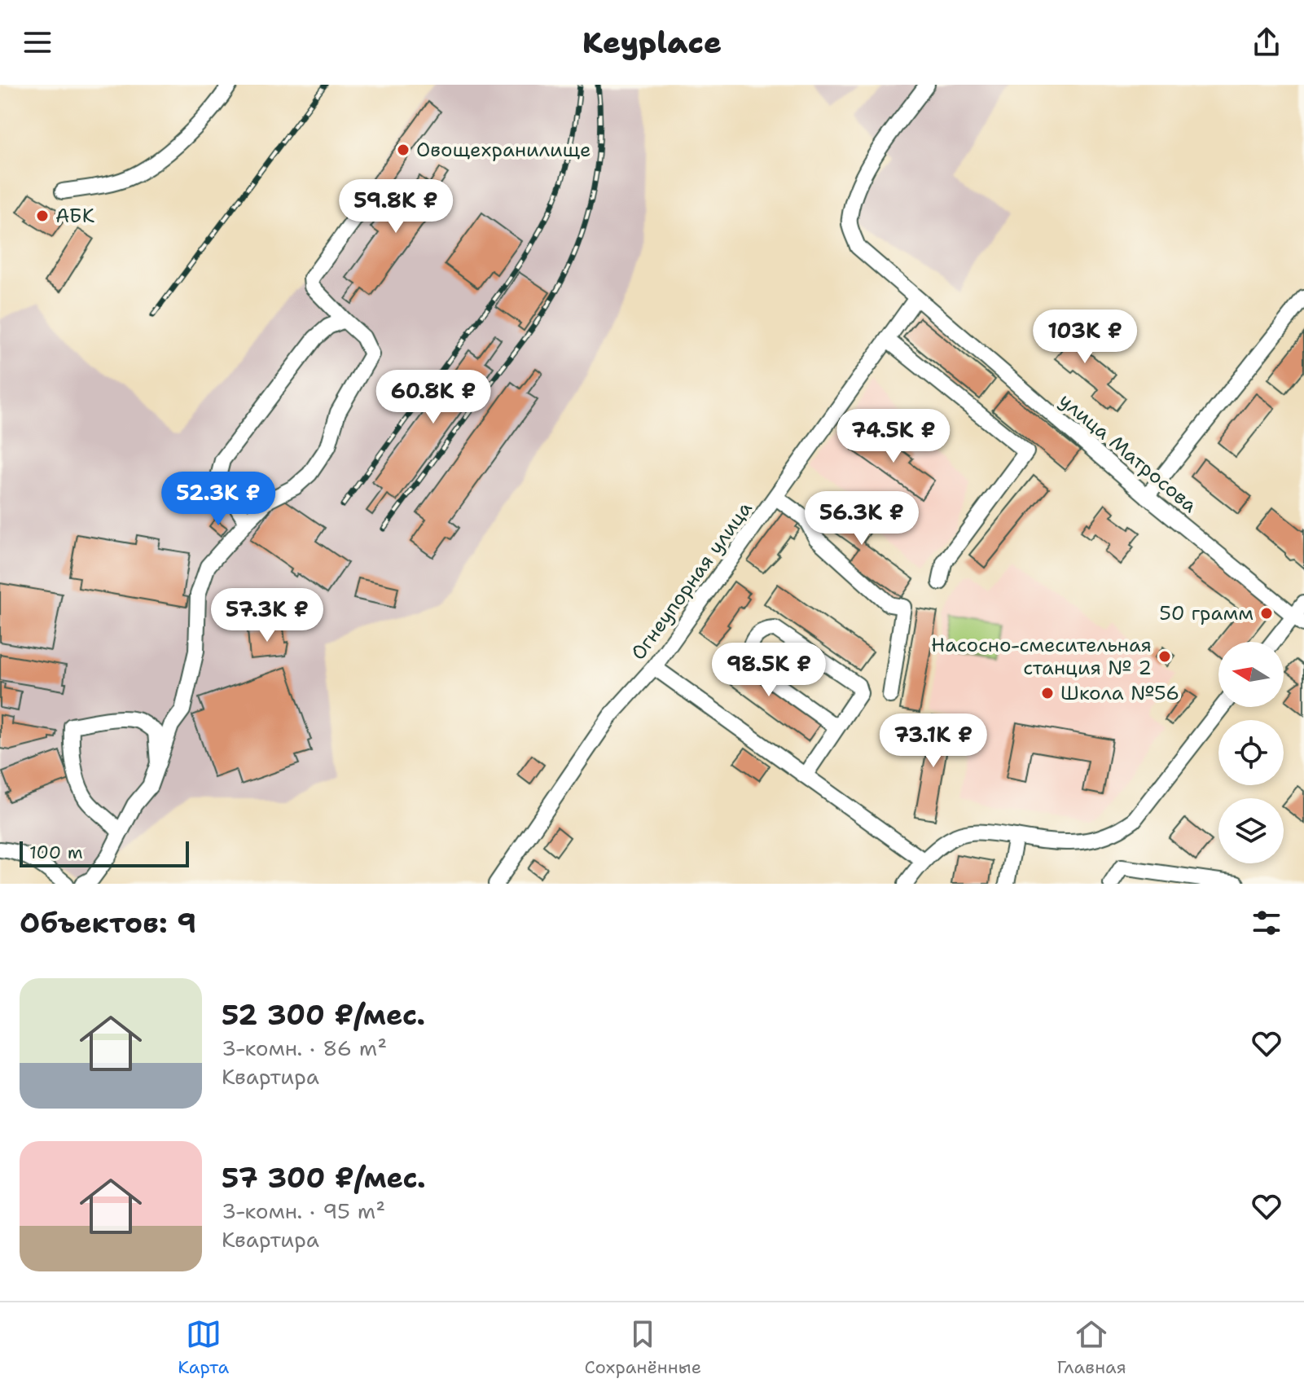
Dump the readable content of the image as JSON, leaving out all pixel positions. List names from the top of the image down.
{
  "streets": {
    "street": ["улица Матросова", "Огнеупорная улица"]
  },
  "crossings": [
    ["улица Матросова", "Огнеупорная улица"]
  ],
  "places": [
    "Овощехранилище",
    "АБК",
    "50 грамм",
    "Насосно-смесительная станция № 2",
    "Школа №56"
  ],
  "scale_bar": "100 m",
  "north": "left",
  "page": {
    "header": "Keyplace",
    "price": [
      "59.8K ₽",
      "103K ₽",
      "60.8K ₽",
      "74.5K ₽",
      "52.3K ₽",
      "56.3K ₽",
      "57.3K ₽",
      "98.5K ₽",
      "73.1K ₽"
    ],
    "scale": "100 m",
    "heading": "Объектов: 9",
    "list": [
      {
        "name": "52 300 ₽/мес.",
        "note": "3-комн. · 86 m² · Квартира"
      },
      {
        "name": "57 300 ₽/мес.",
        "note": "3-комн. · 95 m² · Квартира"
      }
    ],
    "tabs": ["Карта", "Сохранённые", "Главная"]
  }
}
